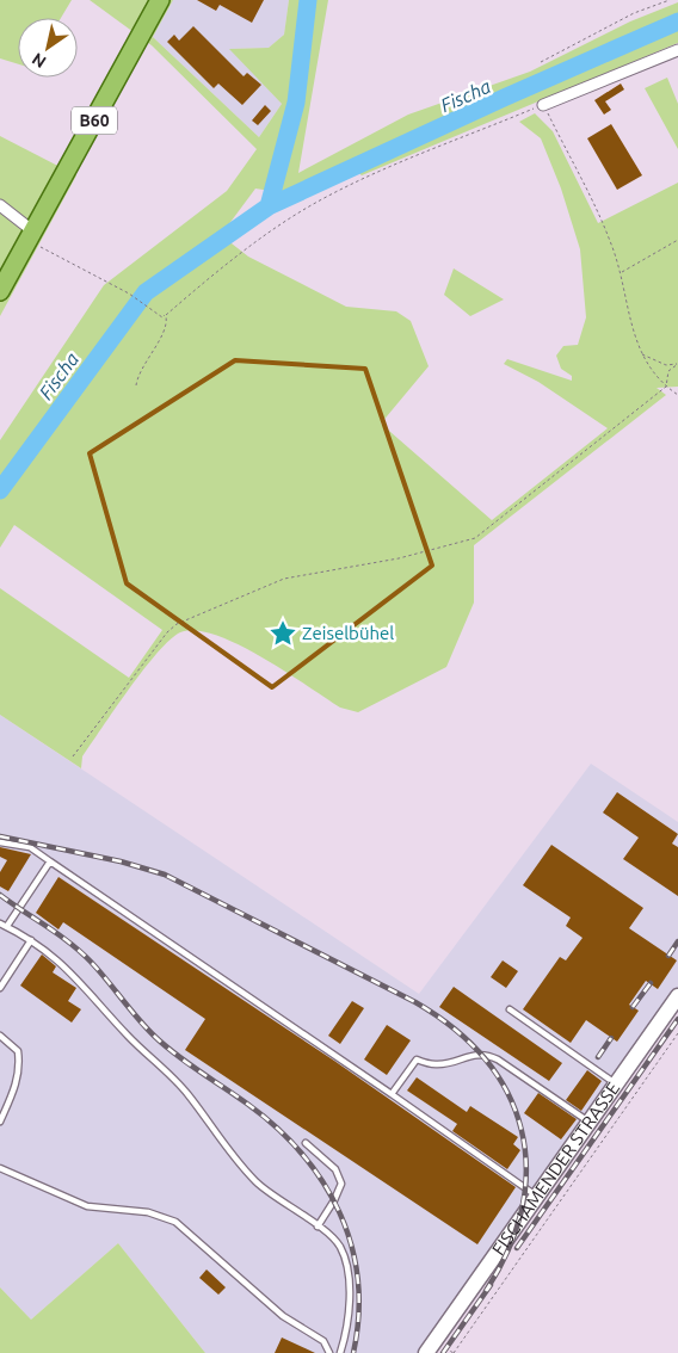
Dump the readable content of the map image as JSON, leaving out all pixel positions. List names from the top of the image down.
{
  "streets": {
    "main road": ["B60", "FISCHAMENDER STRASSE"]
  },
  "water": ["Fischa"],
  "places": {
    "place": ["Zeiselbühel"]
  },
  "north": "bottom left"
}
